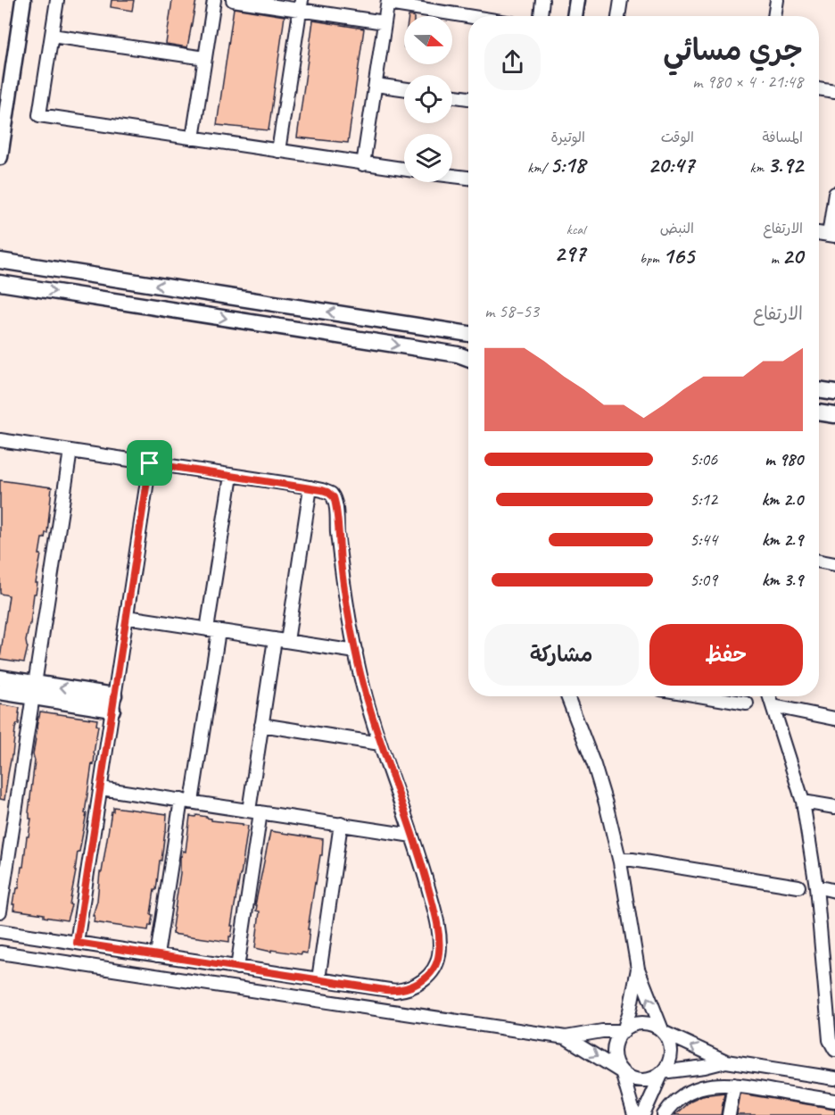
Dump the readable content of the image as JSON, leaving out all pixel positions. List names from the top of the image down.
{
  "north": "right",
  "page": {
    "heading": ["جري مسائي", "21:48 · 4 × 980 m"],
    "stats": [
      ["المسافة", "3.92 km"],
      ["الوقت", "20:47"],
      ["الوتيرة", "5:18 /km"],
      ["الارتفاع", "20 m"],
      ["النبض", "165 bpm"],
      ["kcal", "297"]
    ],
    "chart": ["الارتفاع", "53–58 m"],
    "list": [
      {
        "name": "980 m",
        "note": "5:06"
      },
      {
        "name": "2.0 km",
        "note": "5:12"
      },
      {
        "name": "2.9 km",
        "note": "5:44"
      },
      {
        "name": "3.9 km",
        "note": "5:09"
      }
    ],
    "buttons": ["حفظ", "مشاركة"]
  }
}
